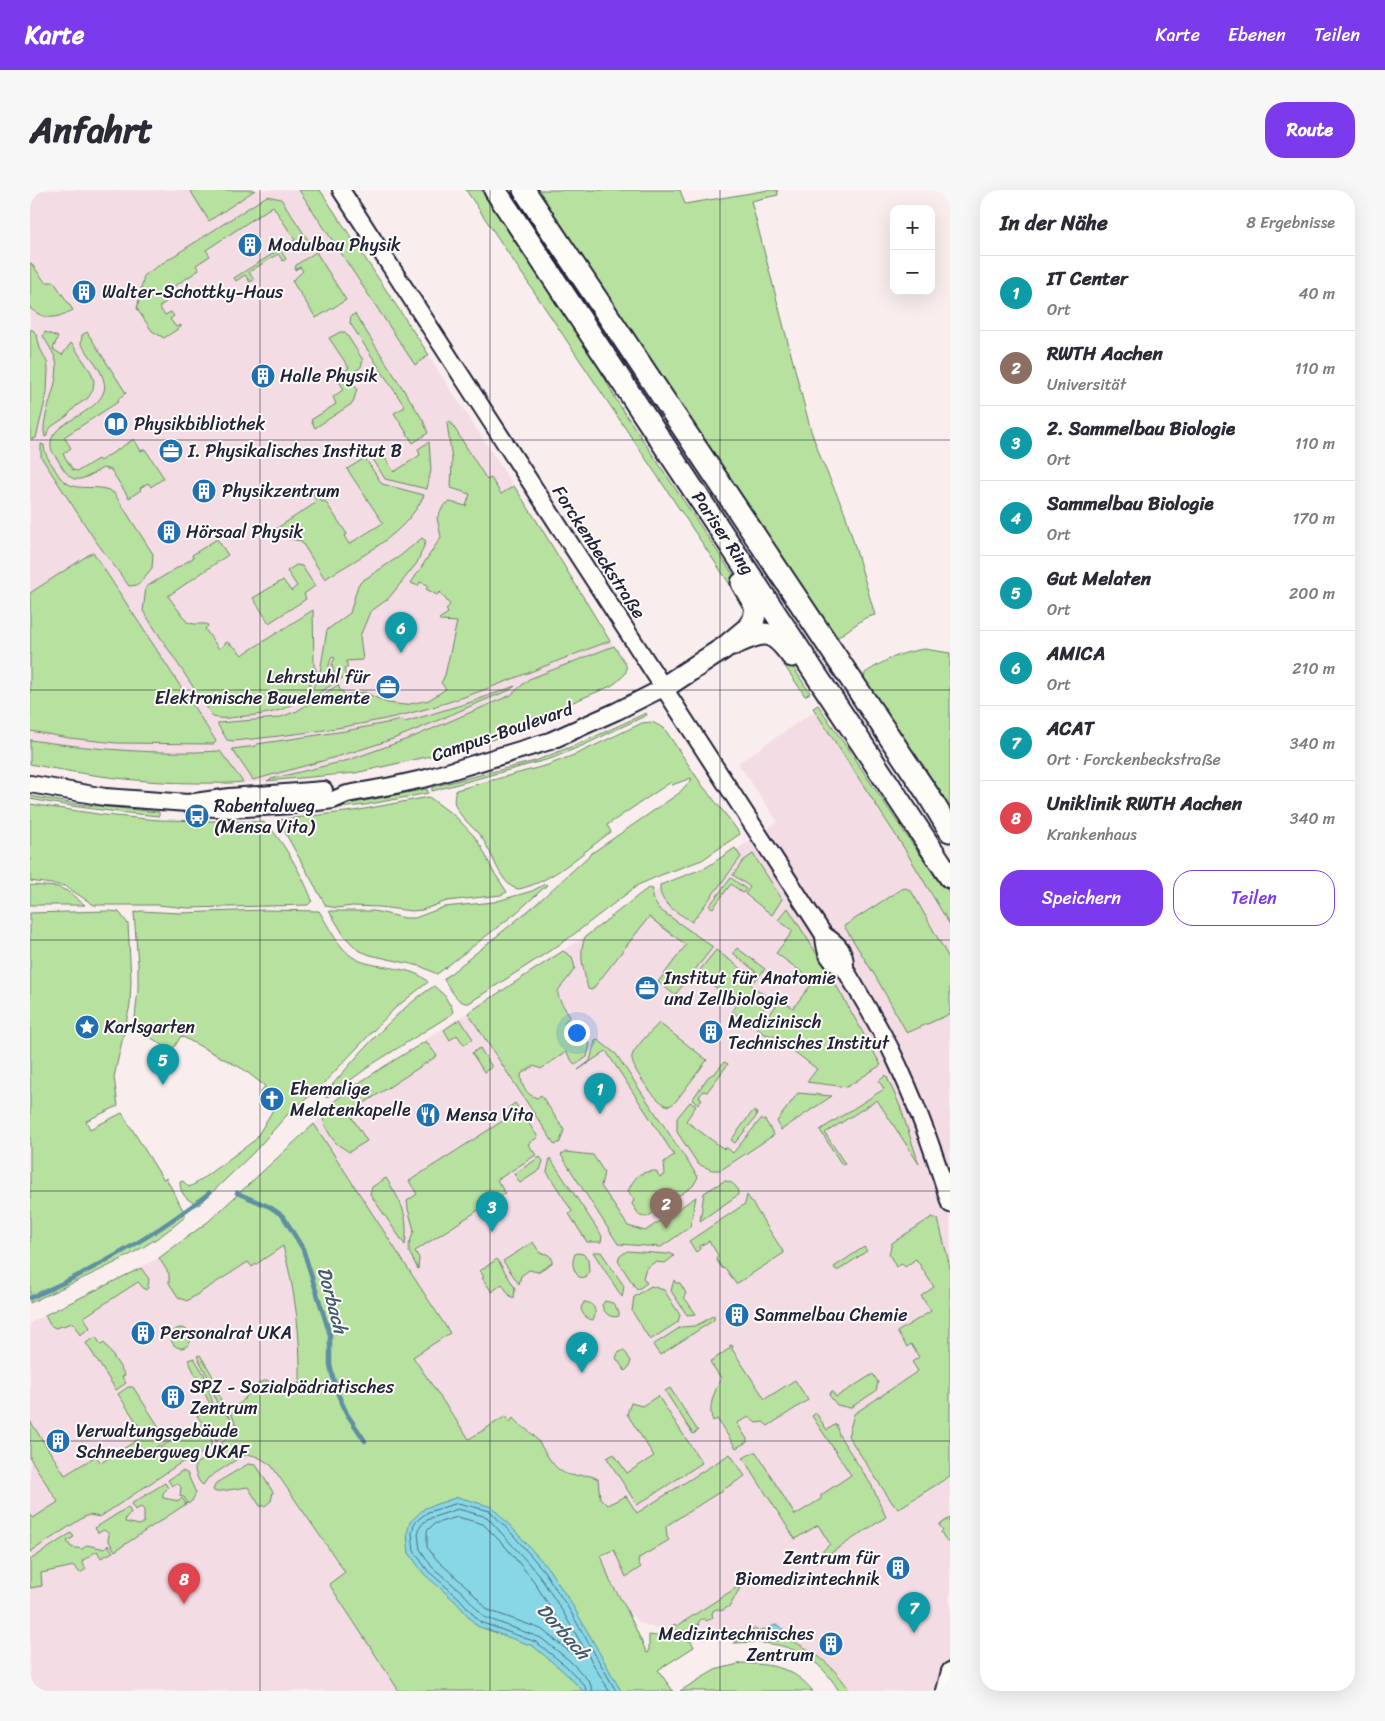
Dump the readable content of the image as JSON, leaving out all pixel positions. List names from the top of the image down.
{
  "streets": {
    "highway": ["Pariser Ring"],
    "street": ["Forckenbeckstraße", "Campus-Boulevard"]
  },
  "crossings": [
    ["Forckenbeckstraße", "Campus-Boulevard"]
  ],
  "water": ["Dorbach"],
  "places": {
    "building": [
      "Modulbau Physik",
      "Walter-Schottky-Haus",
      "Halle Physik",
      "Physikzentrum",
      "Hörsaal Physik",
      "Medizinisch Technisches Institut",
      "Sammelbau Chemie",
      "Personalrat UKA",
      "SPZ - Sozialpädriatisches Zentrum",
      "Verwaltungsgebäude Schneebergweg UKAF",
      "Zentrum für Biomedizintechnik",
      "Medizintechnisches Zentrum"
    ],
    "library": ["Physikbibliothek"],
    "office": ["I. Physikalisches Institut B", "Lehrstuhl für Elektronische Bauelemente", "Institut für Anatomie und Zellbiologie"],
    "bus stop": ["Rabentalweg (Mensa Vita)"],
    "place": ["Karlsgarten"],
    "church": ["Ehemalige Melatenkapelle"],
    "restaurant": ["Mensa Vita"]
  },
  "page": {
    "header": "Karte",
    "nav": ["Karte", "Ebenen", "Teilen"],
    "title": "Anfahrt",
    "buttons": [
      "Route",
      ["Speichern", "Teilen"]
    ],
    "heading": ["In der Nähe", "8 Ergebnisse"],
    "map_buttons": ["+", "−"],
    "list": [
      {
        "mark": "1",
        "name": "IT Center",
        "note": "Ort",
        "value": "40 m"
      },
      {
        "mark": "2",
        "name": "RWTH Aachen",
        "note": "Universität",
        "value": "110 m"
      },
      {
        "mark": "3",
        "name": "2. Sammelbau Biologie",
        "note": "Ort",
        "value": "110 m"
      },
      {
        "mark": "4",
        "name": "Sammelbau Biologie",
        "note": "Ort",
        "value": "170 m"
      },
      {
        "mark": "5",
        "name": "Gut Melaten",
        "note": "Ort",
        "value": "200 m"
      },
      {
        "mark": "6",
        "name": "AMICA",
        "note": "Ort",
        "value": "210 m"
      },
      {
        "mark": "7",
        "name": "ACAT",
        "note": "Ort · Forckenbeckstraße",
        "value": "340 m"
      },
      {
        "mark": "8",
        "name": "Uniklinik RWTH Aachen",
        "note": "Krankenhaus",
        "value": "340 m"
      }
    ],
    "pins": [
      "6",
      "5",
      "1",
      "2",
      "3",
      "4",
      "8",
      "7"
    ]
  }
}
